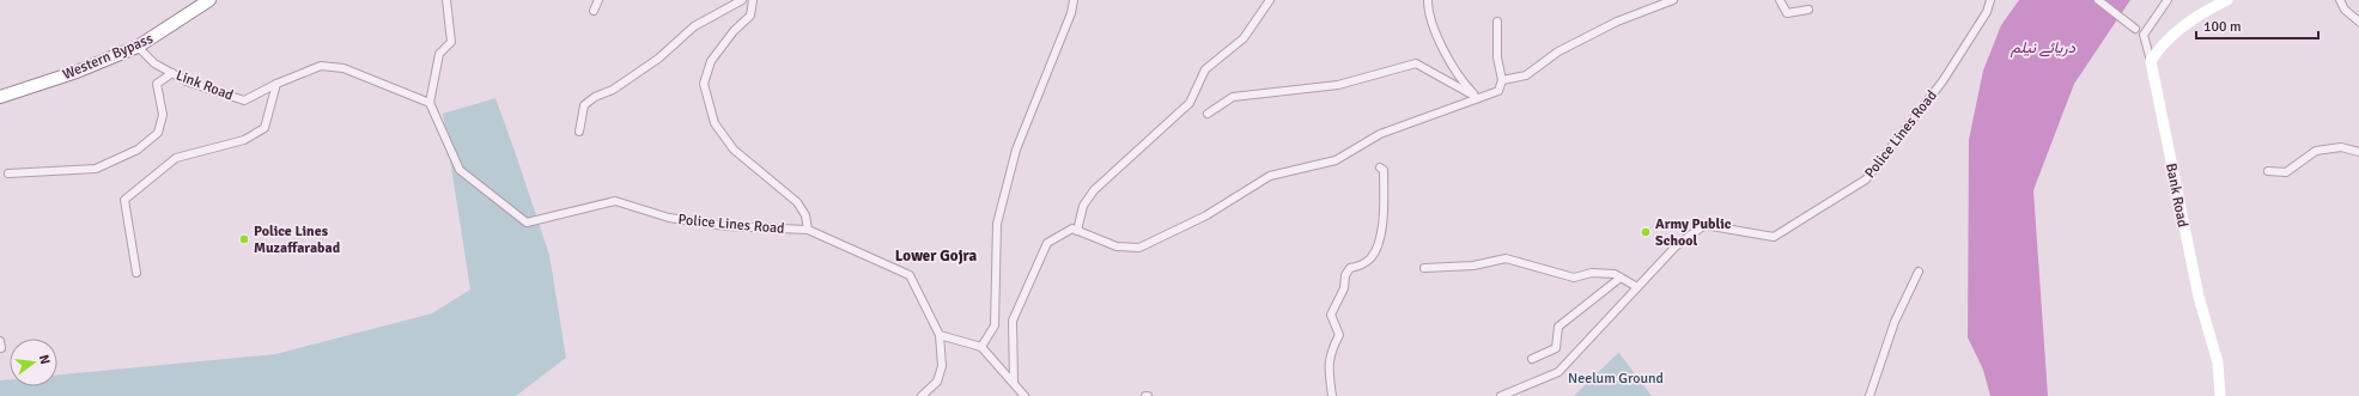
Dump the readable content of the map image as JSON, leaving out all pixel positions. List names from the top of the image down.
{
  "streets": {
    "highway": ["Western Bypass"],
    "main road": ["Bank Road"],
    "street": ["Link Road", "Police Lines Road"]
  },
  "crossings": [
    ["Western Bypass", "Link Road"]
  ],
  "districts": ["Lower Gojra"],
  "water": ["دریائے نیلم"],
  "parks": ["Neelum Ground"],
  "places": ["Army Public School", "Police Lines Muzaffarabad"],
  "scale_bar": "100 m",
  "north": "right"
}
